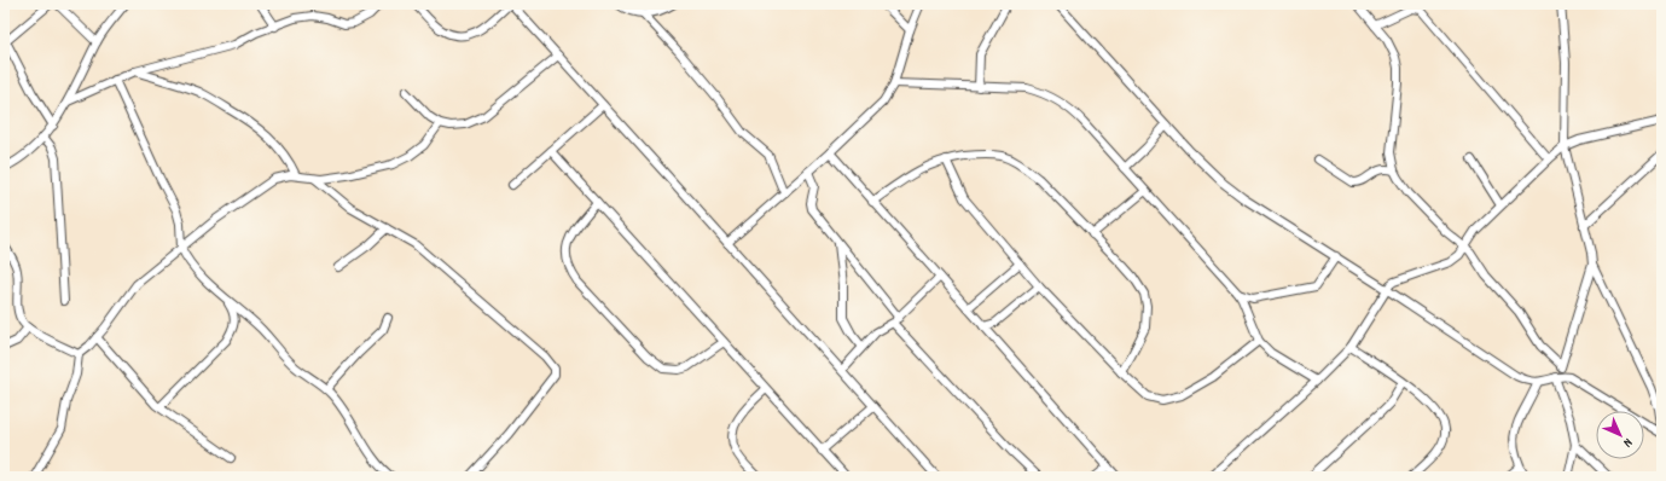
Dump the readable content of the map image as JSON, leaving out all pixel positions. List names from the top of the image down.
{
  "north": "bottom right"
}
